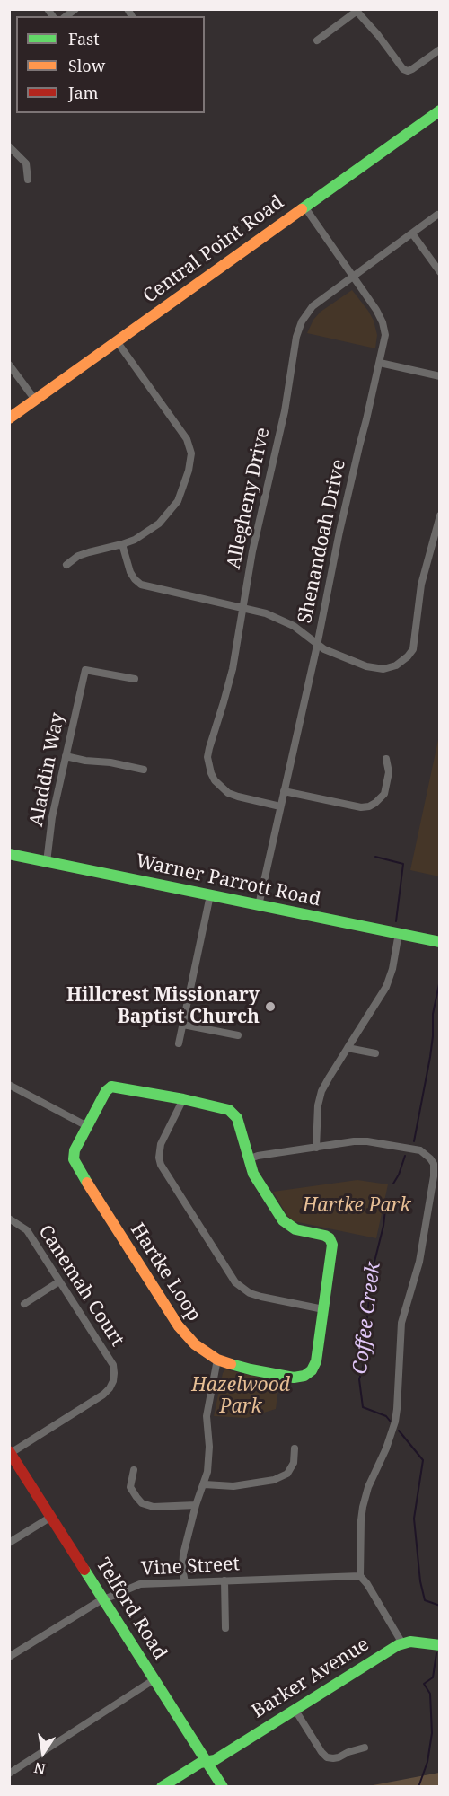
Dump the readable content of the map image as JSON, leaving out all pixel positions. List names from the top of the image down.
{
  "streets": {
    "street": [
      "Central Point Road",
      "Allegheny Drive",
      "Shenandoah Drive",
      "Aladdin Way",
      "Warner Parrott Road",
      "Hartke Loop",
      "Canemah Court",
      "Vine Street",
      "Telford Road",
      "Barker Avenue"
    ]
  },
  "crossings": [
    ["Central Point Road", "Shenandoah Drive"],
    ["Allegheny Drive", "Shenandoah Drive"],
    ["Shenandoah Drive", "Warner Parrott Road"],
    ["Aladdin Way", "Warner Parrott Road"],
    ["Canemah Court", "Telford Road"],
    ["Vine Street", "Telford Road"],
    ["Telford Road", "Barker Avenue"]
  ],
  "water": ["Coffee Creek"],
  "parks": ["Hartke Park", "Hazelwood Park"],
  "places": ["Hillcrest Missionary Baptist Church"],
  "legend": ["Fast", "Slow", "Jam"],
  "north": "bottom"
}
